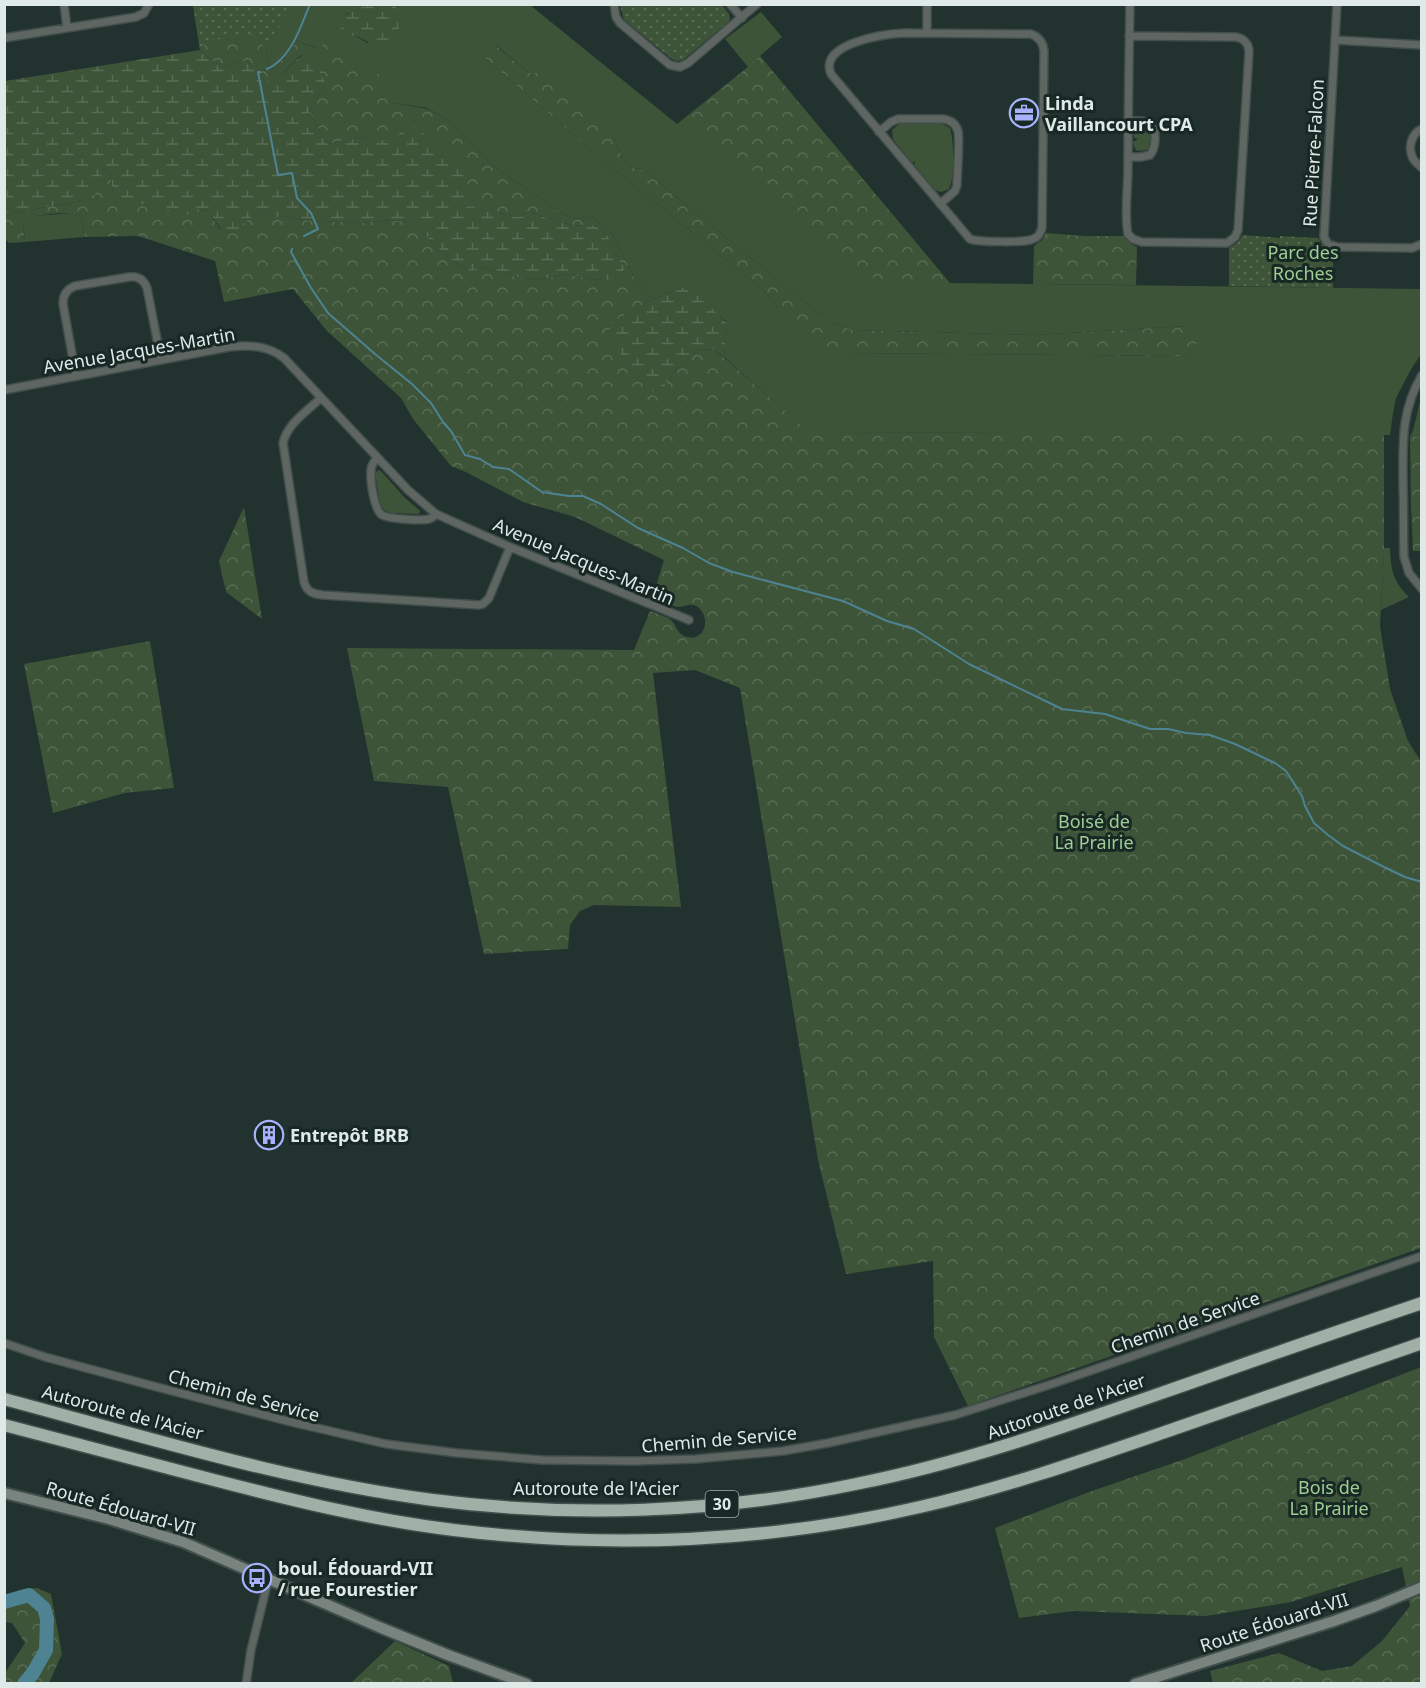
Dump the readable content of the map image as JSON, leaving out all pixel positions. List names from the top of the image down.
{
  "streets": {
    "highway": ["Autoroute de l'Acier", "30"],
    "main road": ["Route Édouard-VII"],
    "street": ["Rue Pierre-Falcon", "Avenue Jacques-Martin", "Chemin de Service"]
  },
  "parks": ["Parc des Roches", "Boisé de La Prairie", "Bois de La Prairie"],
  "places": {
    "office": ["Linda Vaillancourt CPA"],
    "building": ["Entrepôt BRB"],
    "bus stop": ["boul. Édouard-VII / rue Fourestier"]
  }
}
